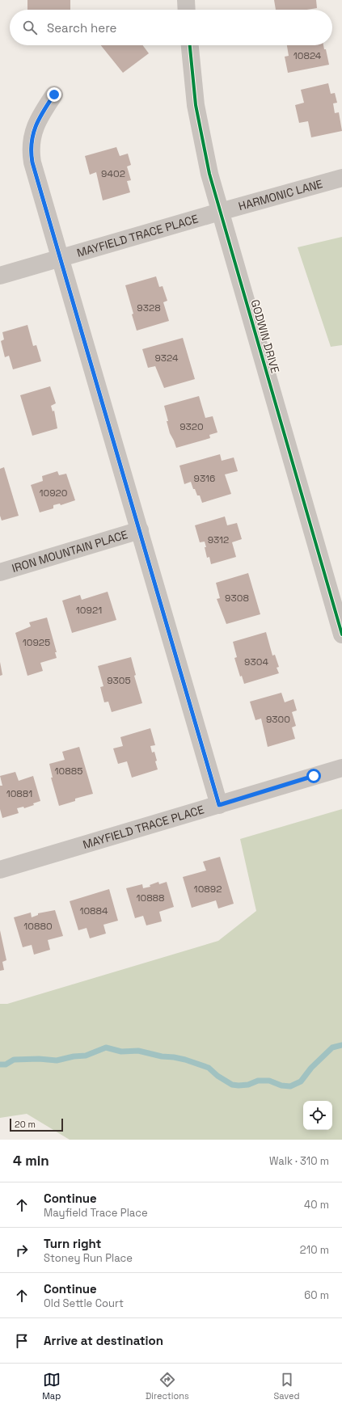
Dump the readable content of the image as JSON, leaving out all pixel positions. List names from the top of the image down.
{
  "streets": {
    "street": [
      "HARMONIC LANE",
      "MAYFIELD TRACE PLACE",
      "GODWIN DRIVE",
      "IRON MOUNTAIN PLACE"
    ]
  },
  "crossings": [
    ["HARMONIC LANE", "MAYFIELD TRACE PLACE"],
    ["HARMONIC LANE", "GODWIN DRIVE"],
    ["MAYFIELD TRACE PLACE", "GODWIN DRIVE"]
  ],
  "house_numbers": [
    "10824",
    "9402",
    "9328",
    "9324",
    "9320",
    "9316",
    "10920",
    "9312",
    "9308",
    "10921",
    "10925",
    "9304",
    "9305",
    "9300",
    "10885",
    "10881",
    "10892",
    "10888",
    "10884",
    "10880"
  ],
  "scale_bar": "20 m",
  "page": {
    "search": "Search here",
    "scale": "20 m",
    "heading": ["4 min", "Walk · 310 m"],
    "list": [
      ["Continue", "Mayfield Trace Place", "40 m"],
      ["Turn right", "Stoney Run Place", "210 m"],
      ["Continue", "Old Settle Court", "60 m"],
      "Arrive at destination"
    ],
    "nav": ["Map", "Directions", "Saved"]
  }
}
